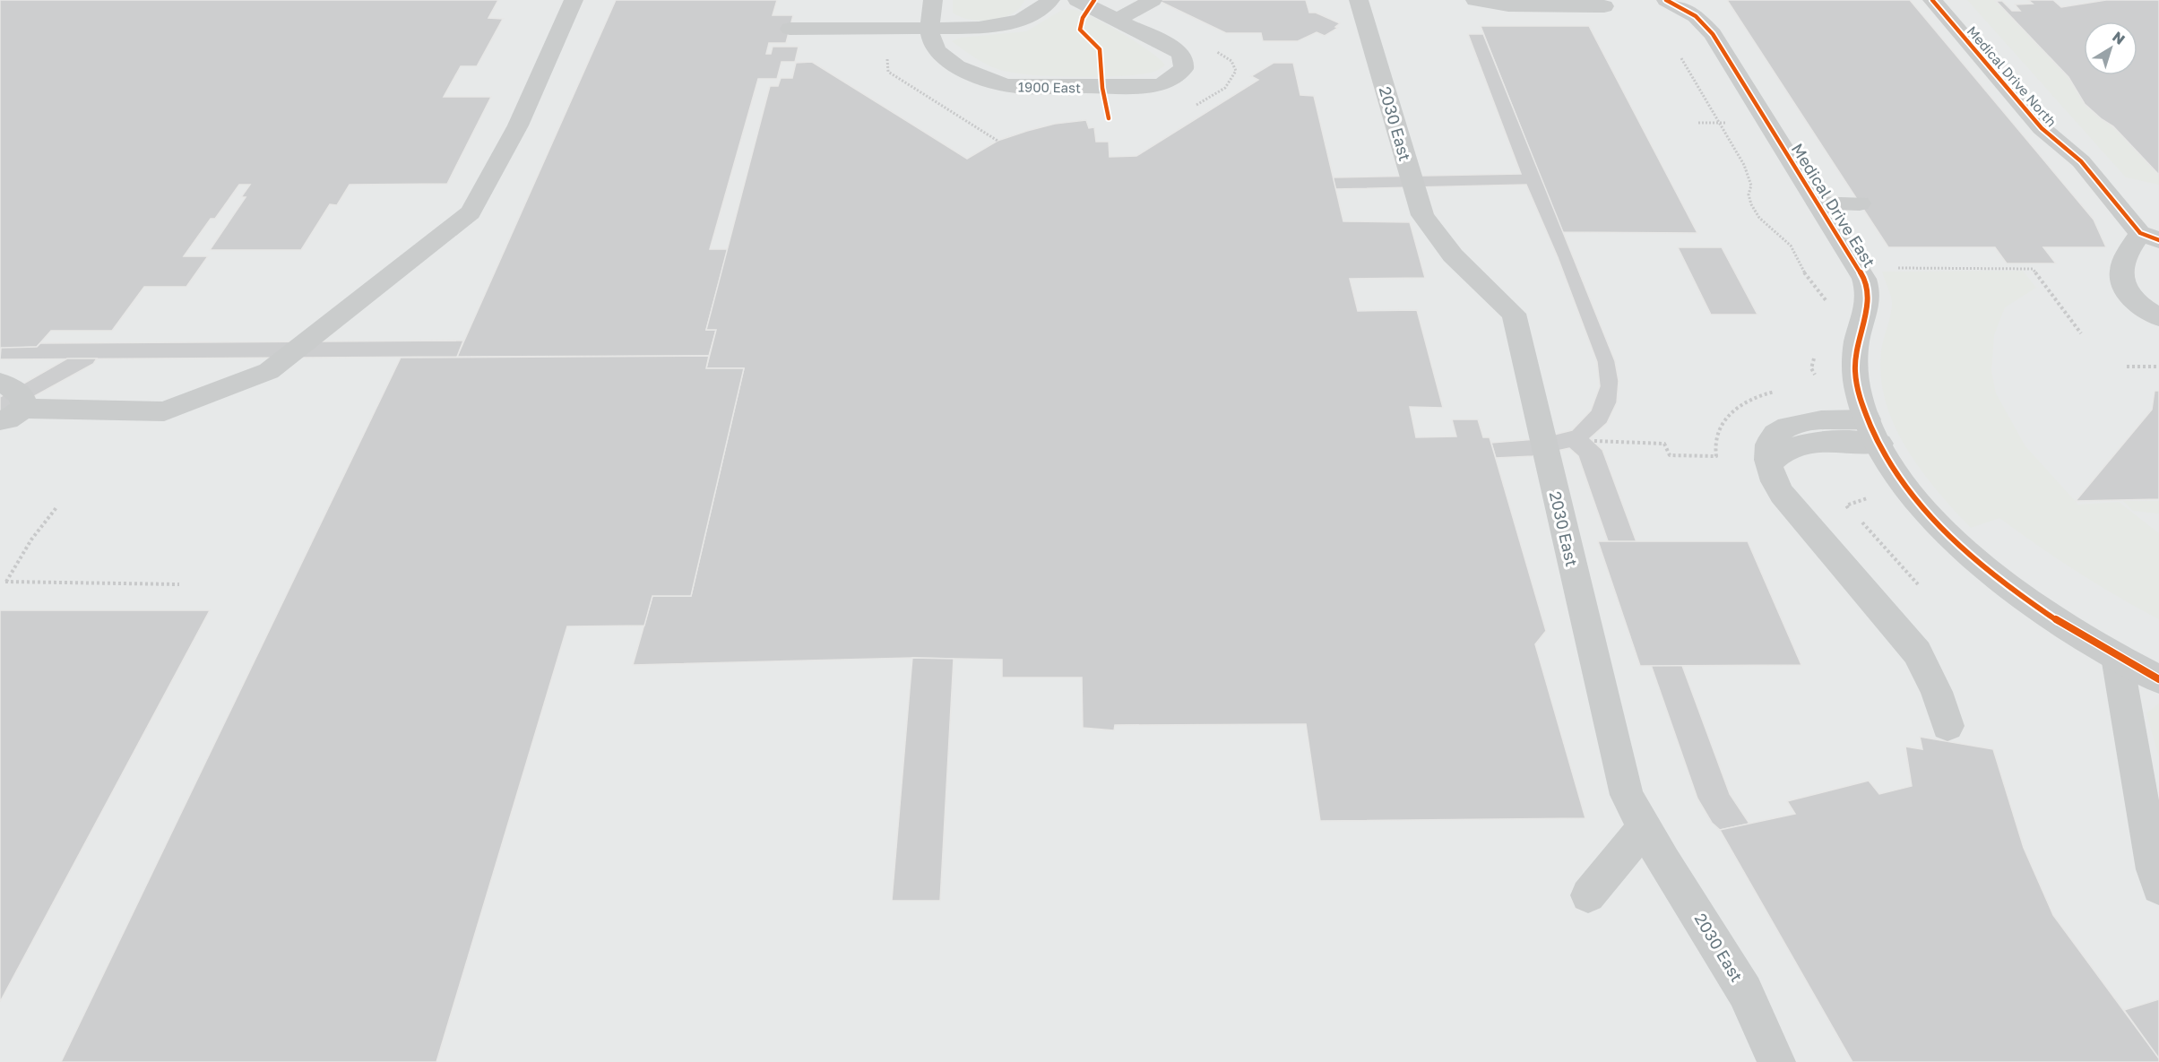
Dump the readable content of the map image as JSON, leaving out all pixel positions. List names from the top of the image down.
{
  "streets": {
    "street": [
      "Medical Drive North",
      "1900 East",
      "2030 East",
      "Medical Drive East"
    ]
  },
  "north": "top right"
}
